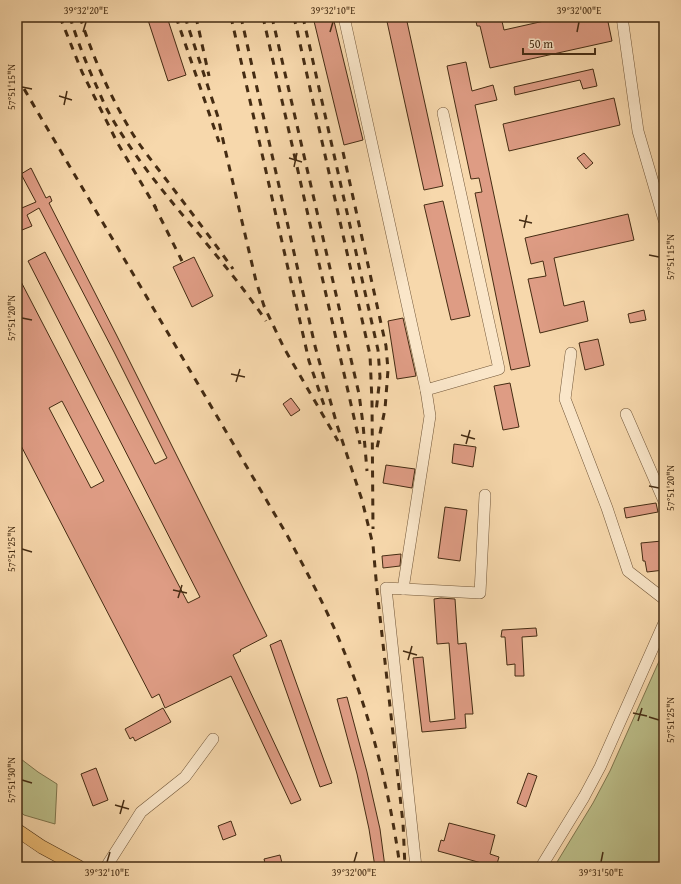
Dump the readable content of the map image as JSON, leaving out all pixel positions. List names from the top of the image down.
{
  "scale_bar": "50 m",
  "coordinates": [
    "39°32'20\"E",
    "39°32'10\"E",
    "39°32'00\"E",
    "57°51'15\"N",
    "57°51'20\"N",
    "57°51'25\"N",
    "57°51'30\"N",
    "39°31'50\"E"
  ]
}
